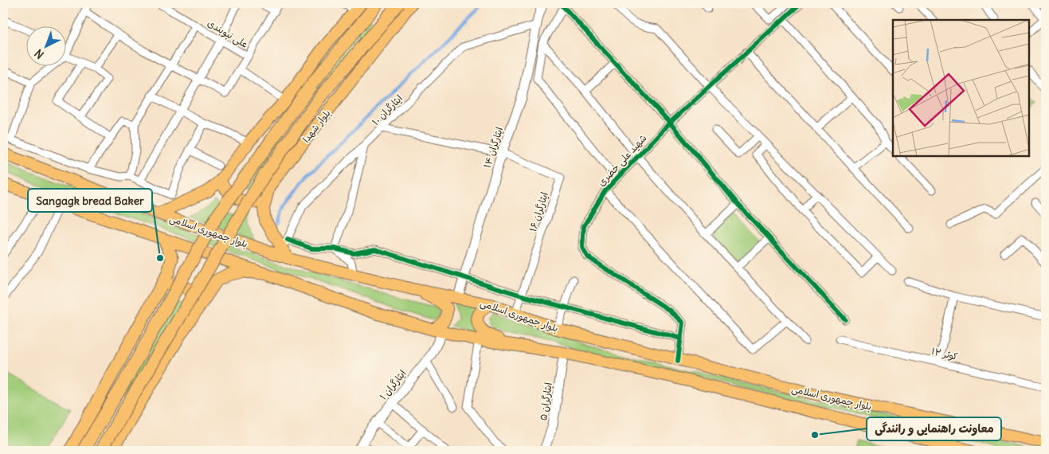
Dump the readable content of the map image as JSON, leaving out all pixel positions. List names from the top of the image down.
{
  "streets": {
    "main road": ["بلوار شهدا", "بلوار جمهوری اسلامی"],
    "street": [
      "علی نبوبندی",
      "ایثارگران ۱۰",
      "ایثارگران ۱۴",
      "شهید علی خضری",
      "ایثارگران ۱۶",
      "کوثر ۱۲",
      "ایثارگران ۱",
      "ایثارگران ۵"
    ]
  },
  "crossings": [
    ["ایثارگران ۱۰", "بلوار شهدا"],
    ["ایثارگران ۱۰", "ایثارگران ۱۴"],
    ["ایثارگران ۱۰", "بلوار جمهوری اسلامی"],
    ["بلوار شهدا", "بلوار جمهوری اسلامی"],
    ["ایثارگران ۱۴", "ایثارگران ۱۶"],
    ["ایثارگران ۱۴", "بلوار جمهوری اسلامی"],
    ["شهید علی خضری", "بلوار جمهوری اسلامی"],
    ["ایثارگران ۱۶", "بلوار جمهوری اسلامی"],
    ["بلوار جمهوری اسلامی", "ایثارگران ۱"],
    ["بلوار جمهوری اسلامی", "ایثارگران ۵"]
  ],
  "places": ["Sangagk bread Baker", "معاونت راهنمایی و رانندگی"],
  "north": "bottom left"
}
